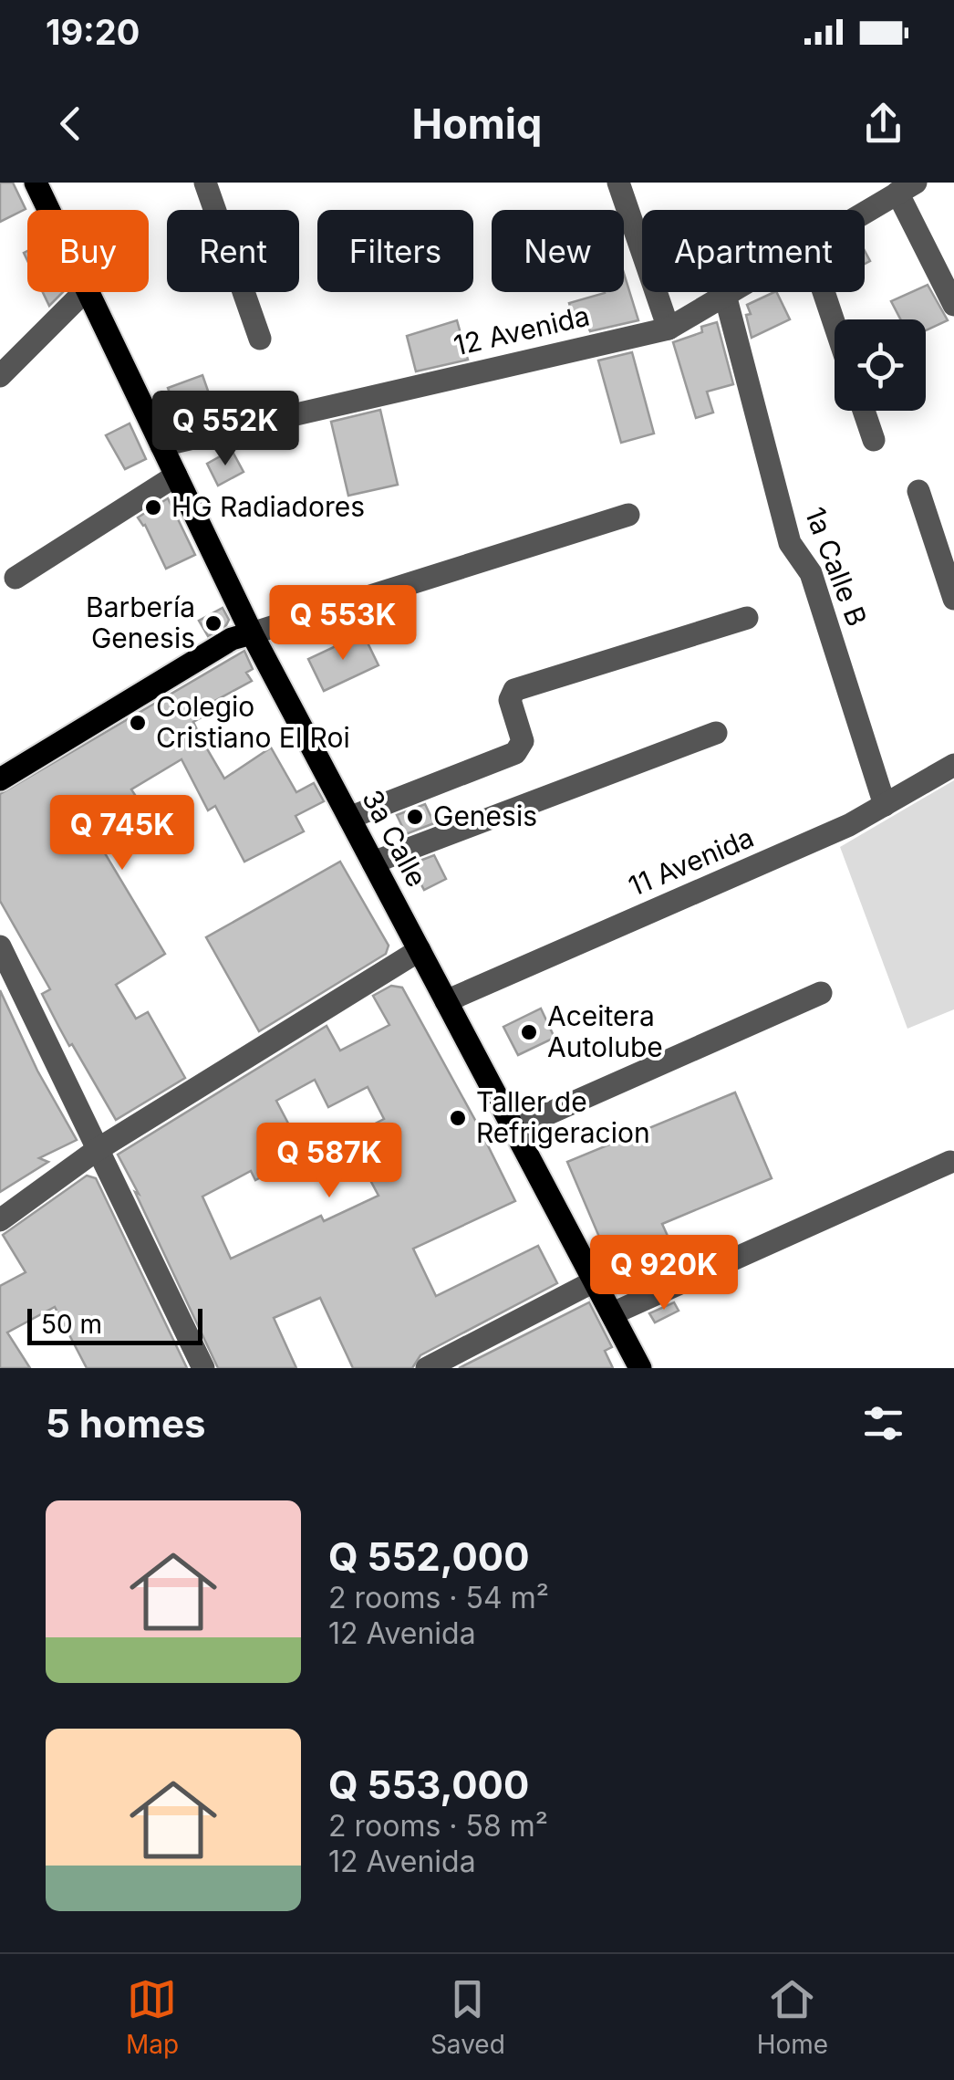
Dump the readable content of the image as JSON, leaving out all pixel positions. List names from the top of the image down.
{
  "streets": {
    "main road": ["3a Calle"],
    "street": ["12 Avenida", "1a Calle B", "11 Avenida"]
  },
  "crossings": [
    ["12 Avenida", "1a Calle B"],
    ["12 Avenida", "3a Calle"],
    ["1a Calle B", "11 Avenida"],
    ["3a Calle", "11 Avenida"]
  ],
  "places": [
    "HG Radiadores",
    "Barbería Genesis",
    "Colegio Cristiano El Roi",
    "Genesis",
    "Aceitera Autolube",
    "Taller de Refrigeracion"
  ],
  "scale_bar": "50 m",
  "page": {
    "status": "19:20",
    "header": "Homiq",
    "chip": [
      "Buy",
      "Rent",
      "Filters",
      "New",
      "Apartment"
    ],
    "price": [
      "Q 552K",
      "Q 553K",
      "Q 745K",
      "Q 587K",
      "Q 920K"
    ],
    "scale": "50 m",
    "heading": "5 homes",
    "list": [
      {
        "name": "Q 552,000",
        "note": "2 rooms · 54 m² · 12 Avenida"
      },
      {
        "name": "Q 553,000",
        "note": "2 rooms · 58 m² · 12 Avenida"
      }
    ],
    "tabs": ["Map", "Saved", "Home"]
  }
}
